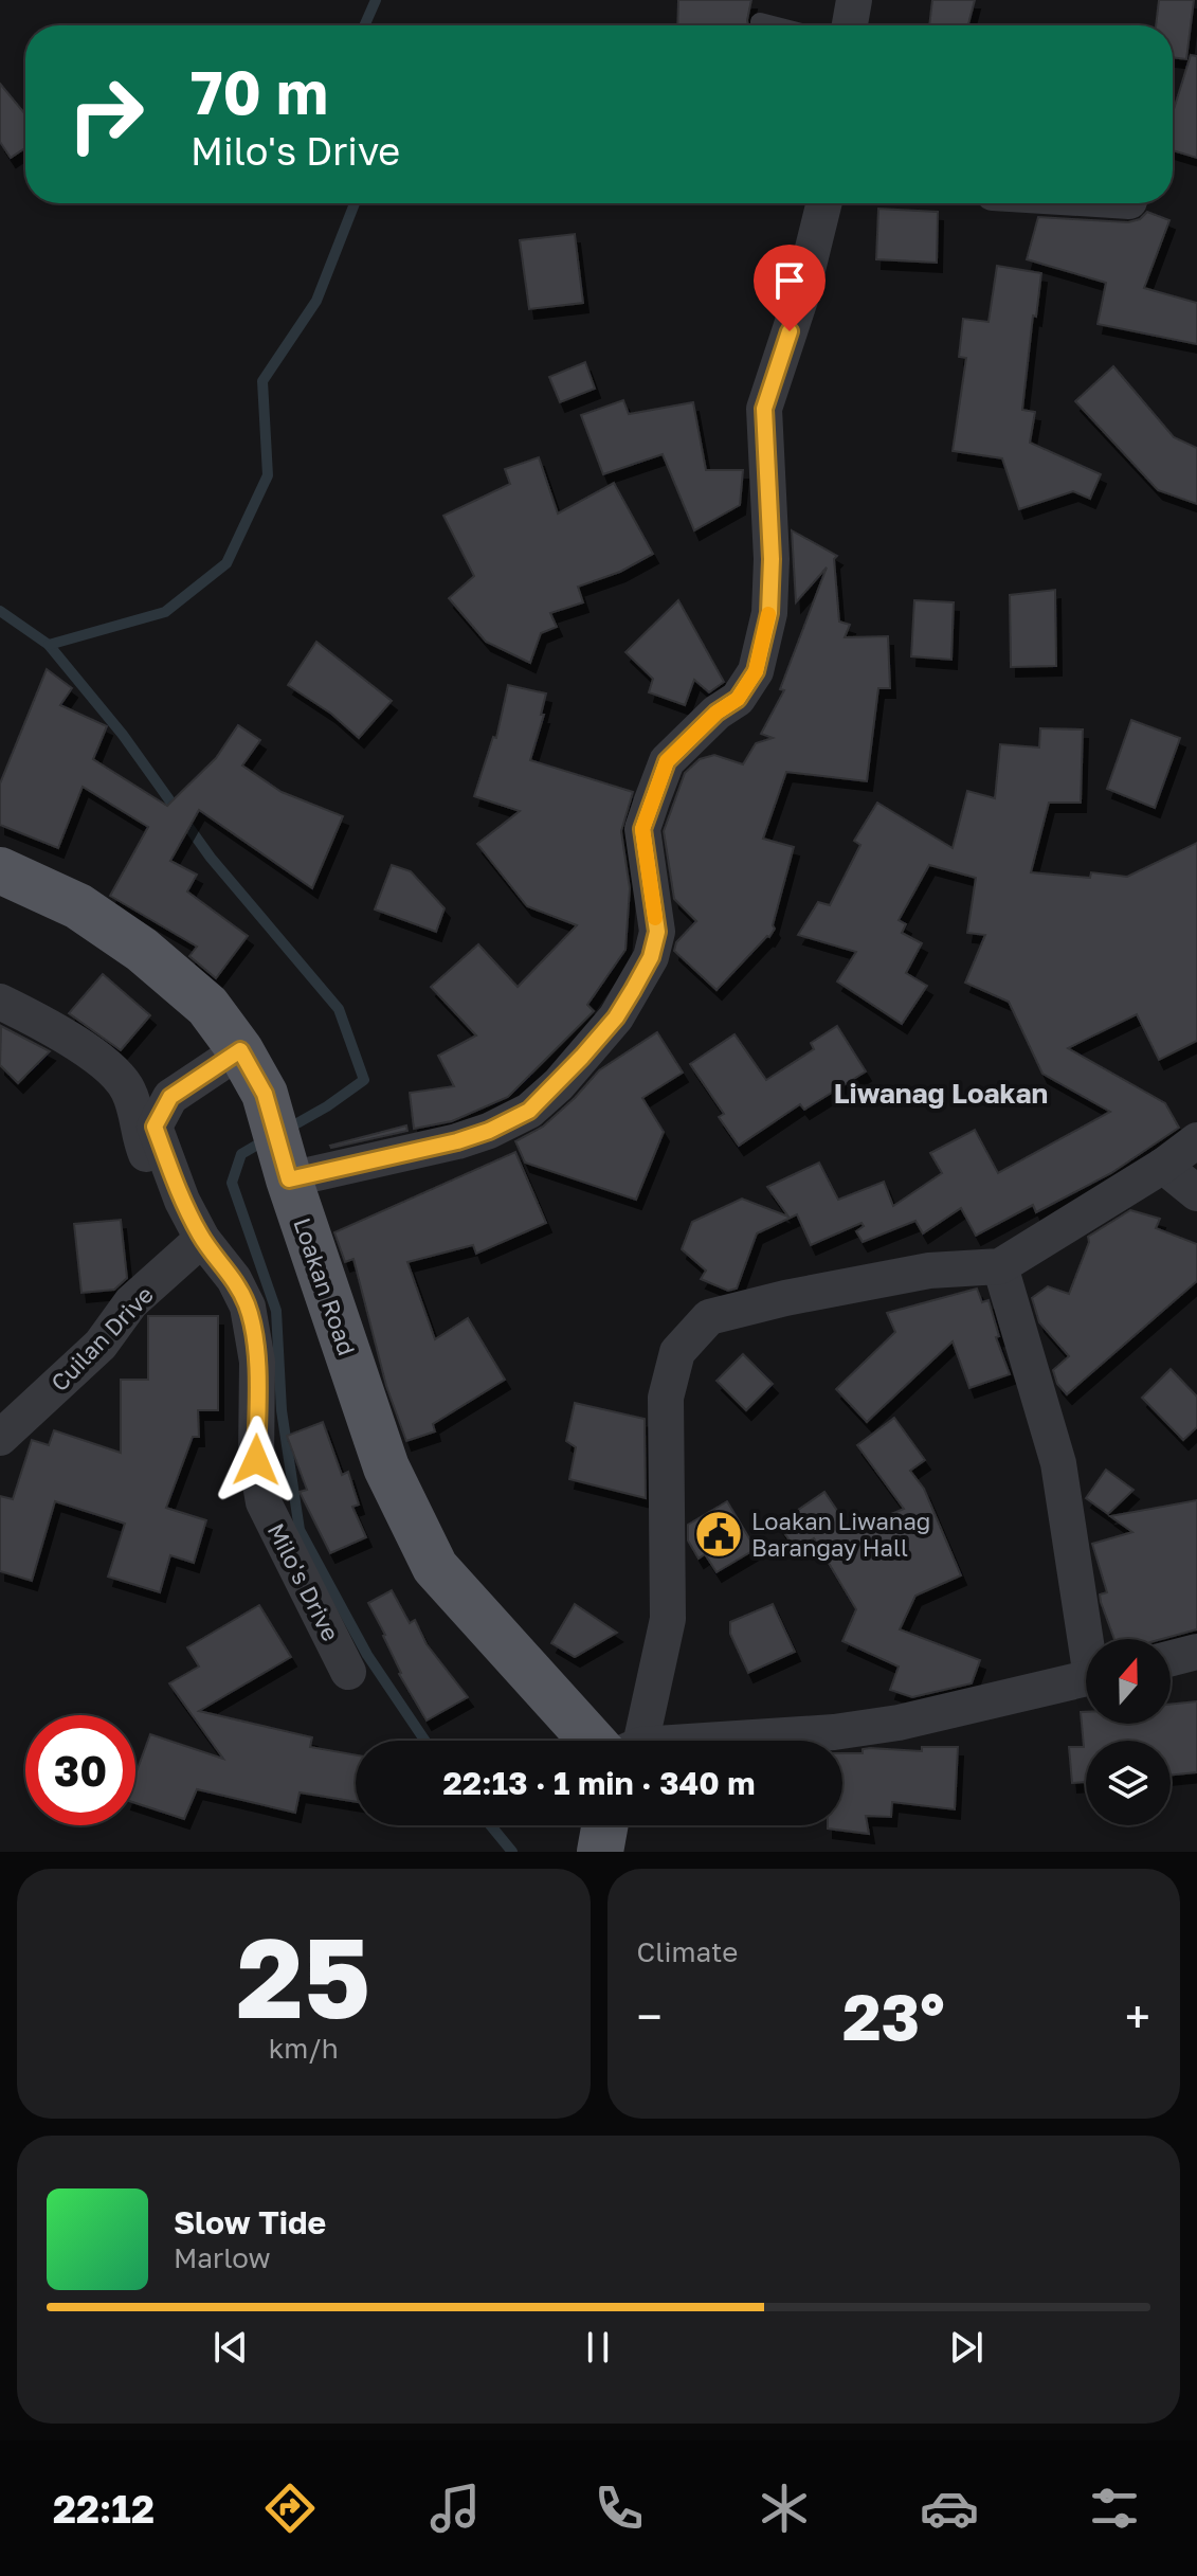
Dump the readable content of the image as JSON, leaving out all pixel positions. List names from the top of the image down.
{
  "streets": {
    "main road": ["Loakan Road"],
    "street": ["Cuilan Drive", "Milo's Drive"]
  },
  "crossings": [
    ["Loakan Road", "Milo's Drive"],
    ["Cuilan Drive", "Milo's Drive"]
  ],
  "districts": ["Liwanag Loakan"],
  "places": {
    "public building": ["Loakan Liwanag Barangay Hall"]
  },
  "north": "top",
  "page": {
    "turn": ["70 m", "Milo's Drive"],
    "limit": "30",
    "trip": "22:13 · 1 min · 340 m",
    "tile": [
      ["25", "km/h"],
      "Climate"
    ],
    "heat": ["−", "23°", "+"],
    "song": ["Slow Tide", "Marlow"],
    "tabs": "22:12"
  }
}
